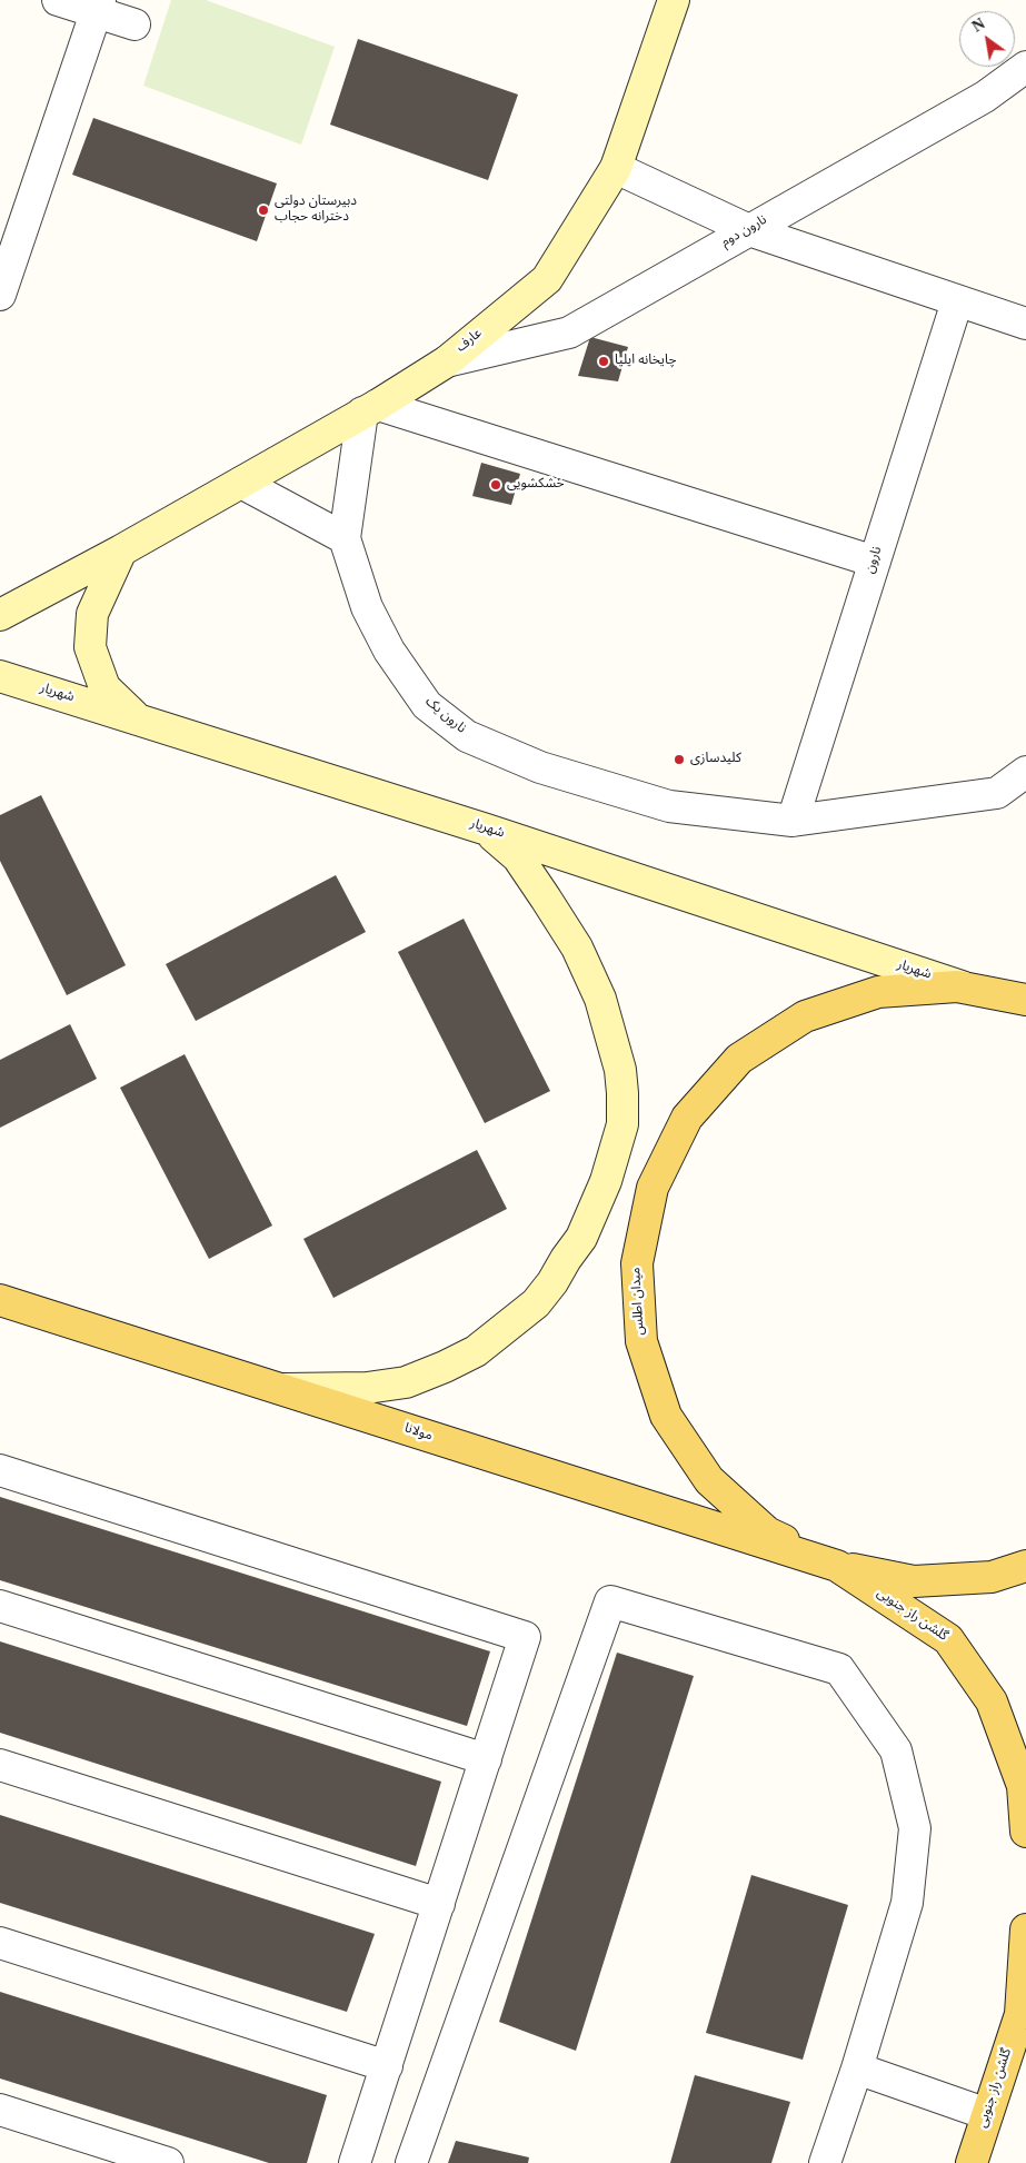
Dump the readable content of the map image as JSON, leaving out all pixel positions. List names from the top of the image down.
{
  "streets": {
    "main road": [
      "عارف",
      "شهریار",
      "میدان اطلس",
      "مولانا",
      "گلشن راز جنوبی"
    ],
    "street": ["نارون دوم", "نارون", "نارون یک"]
  },
  "crossings": [
    ["نارون دوم", "عارف"],
    ["عارف", "نارون یک"],
    ["نارون", "نارون یک"],
    ["شهریار", "میدان اطلس"],
    ["میدان اطلس", "مولانا"],
    ["میدان اطلس", "گلشن راز جنوبی"],
    ["مولانا", "گلشن راز جنوبی"]
  ],
  "places": [
    "دبیرستان دولتی دخترانه حجاب",
    "چایخانه ایلیا",
    "خشکشویی",
    "کلیدسازی"
  ],
  "north": "top left"
}
